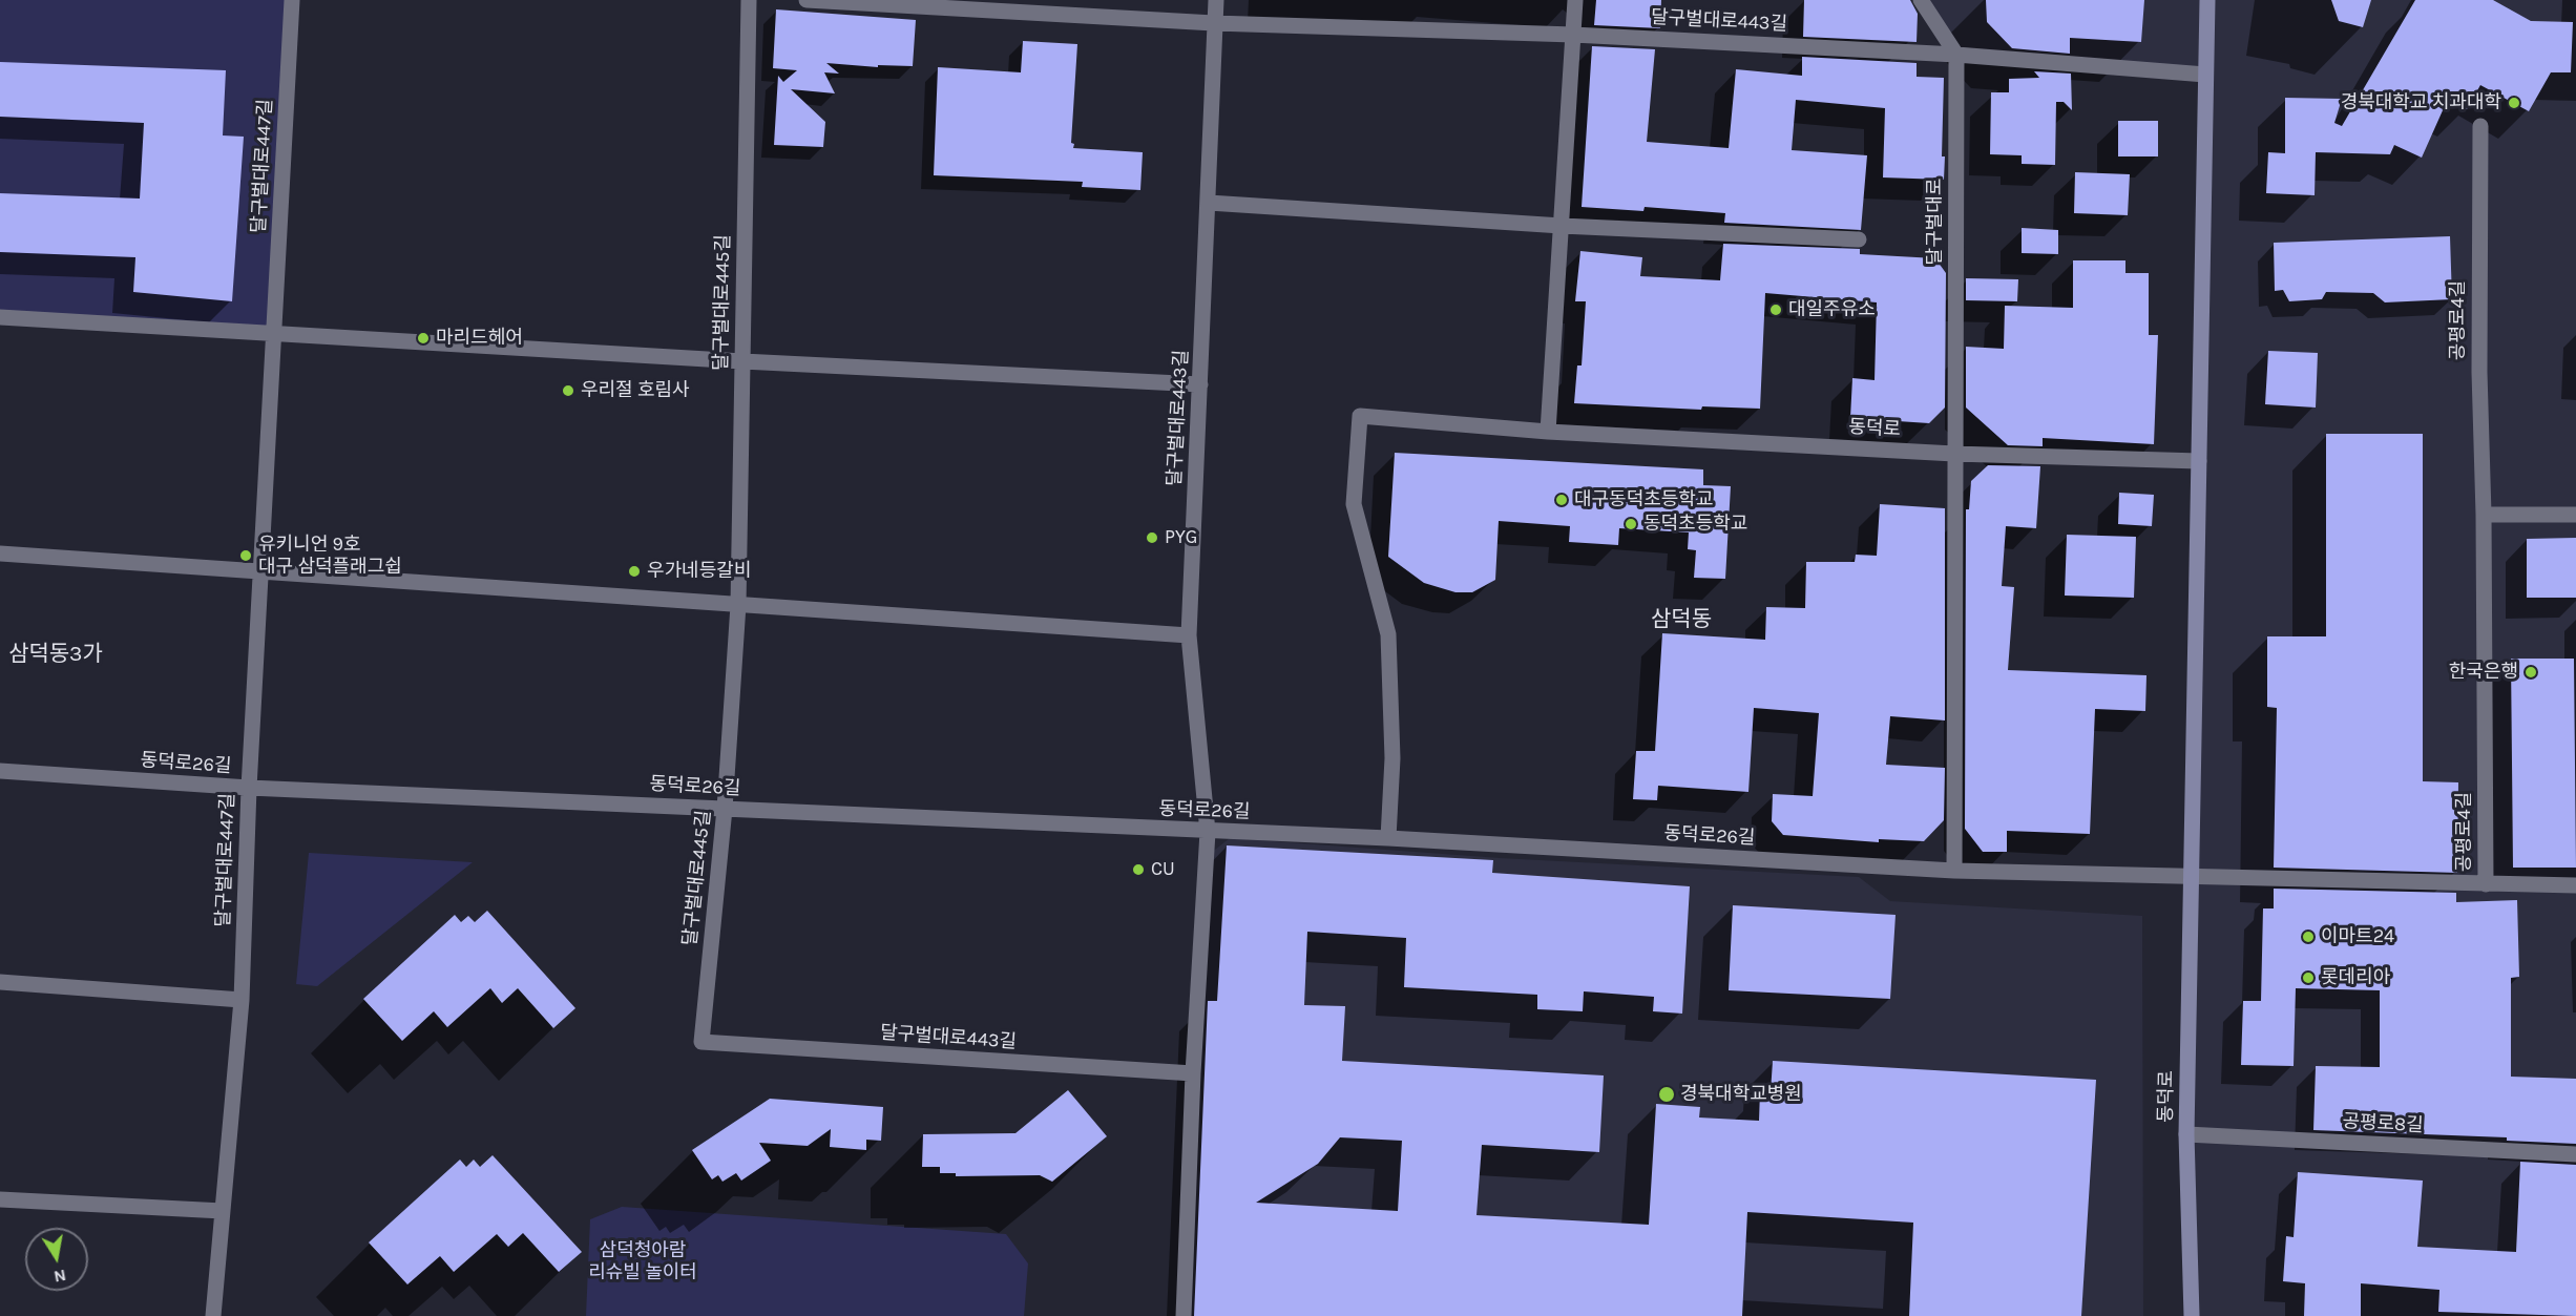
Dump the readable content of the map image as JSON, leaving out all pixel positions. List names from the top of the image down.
{
  "streets": {
    "main road": ["동덕로"],
    "street": [
      "달구벌대로443길",
      "달구벌대로447길",
      "달구벌대로",
      "달구벌대로445길",
      "공평로4길",
      "동덕로26길",
      "공평로8길"
    ]
  },
  "crossings": [
    ["달구벌대로443길", "달구벌대로"],
    ["달구벌대로443길", "달구벌대로445길"],
    ["달구벌대로443길", "동덕로26길"],
    ["달구벌대로447길", "동덕로26길"],
    ["달구벌대로", "동덕로"],
    ["달구벌대로445길", "동덕로26길"],
    ["동덕로", "동덕로26길"],
    ["동덕로", "공평로8길"]
  ],
  "districts": ["삼덕동", "삼덕동3가"],
  "parks": ["삼덕청아람 리슈빌 놀이터"],
  "places": [
    "경북대학교 치과대학",
    "대일주유소",
    "마리드헤어",
    "우리절 호림사",
    "대구동덕초등학교",
    "동덕초등학교",
    "PYG",
    "유키니언 9호 대구 삼덕플래그쉽",
    "우가네등갈비",
    "한국은행",
    "CU",
    "이마트24",
    "롯데리아",
    "경북대학교병원"
  ],
  "north": "bottom"
}
